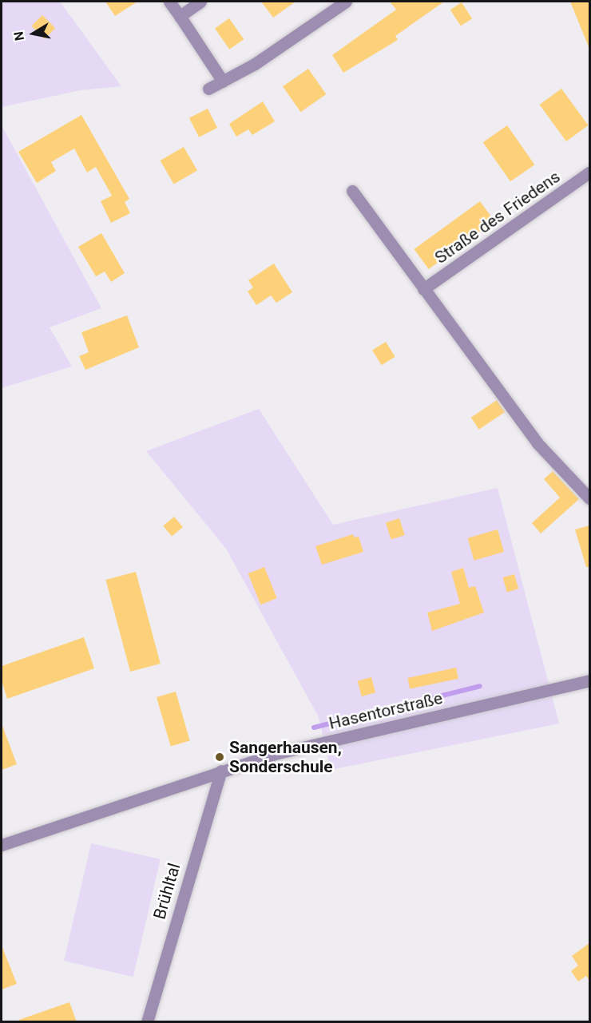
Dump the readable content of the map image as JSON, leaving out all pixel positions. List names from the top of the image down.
{
  "streets": {
    "street": ["Straße des Friedens", "Hasentorstraße", "Brühltal"]
  },
  "crossings": [
    ["Hasentorstraße", "Brühltal"]
  ],
  "places": ["Sangerhausen, Sonderschule"],
  "north": "left"
}
